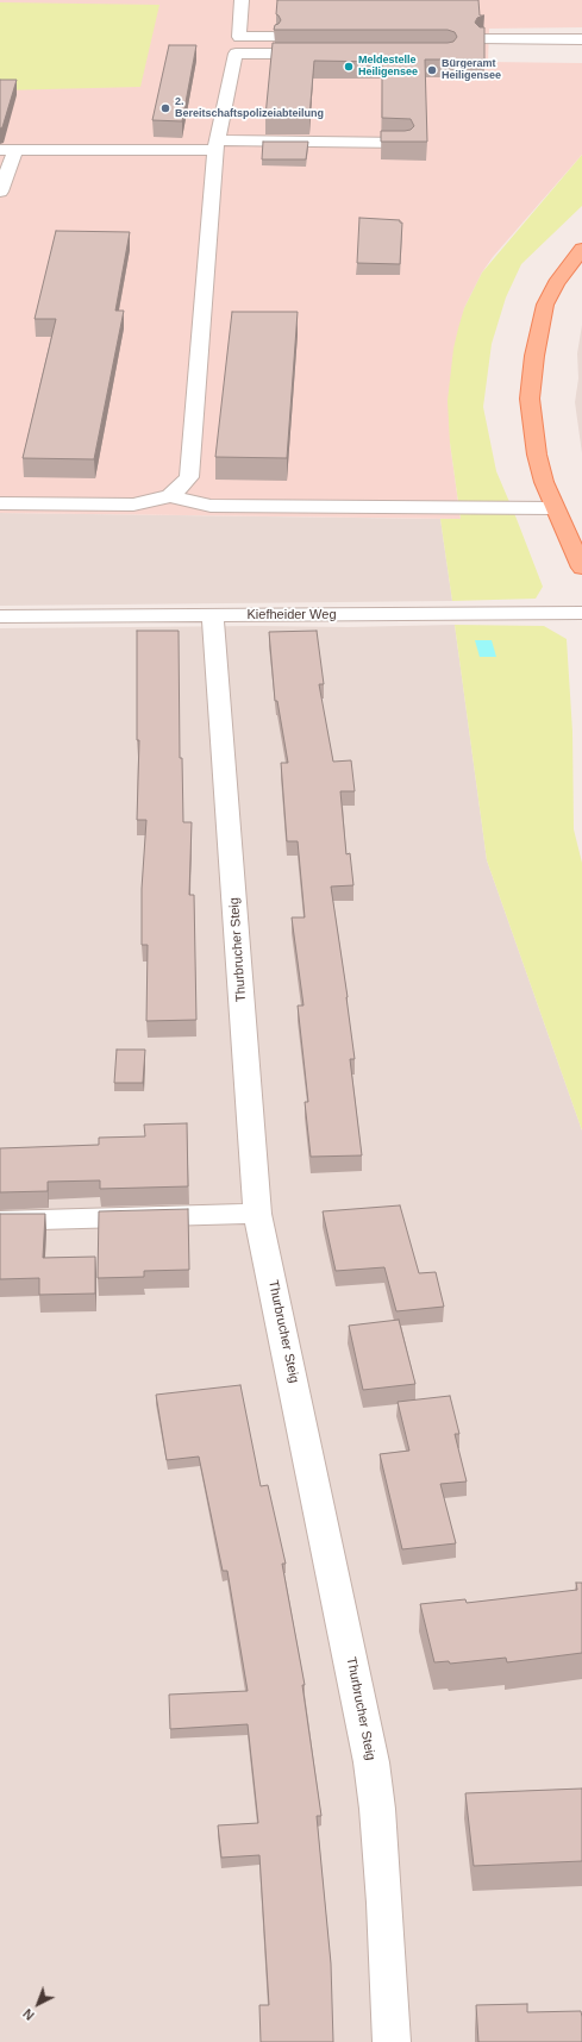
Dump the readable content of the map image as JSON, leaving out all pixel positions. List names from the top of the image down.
{
  "streets": {
    "street": ["Kiefheider Weg", "Thurbrucher Steig"]
  },
  "crossings": [
    ["Kiefheider Weg", "Thurbrucher Steig"]
  ],
  "places": ["Meldestelle Heiligensee", "Bürgeramt Heiligensee", "2. Bereitschaftspolizeiabteilung"],
  "north": "bottom left"
}
